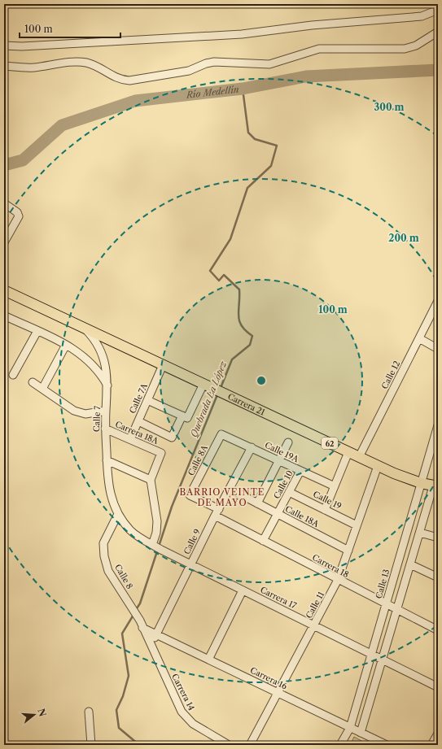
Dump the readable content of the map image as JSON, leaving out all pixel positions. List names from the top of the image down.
{
  "streets": {
    "main road": ["Carrera 21", "62"],
    "street": [
      "Calle 12",
      "Calle 7A",
      "Calle 7",
      "Carrera 18A",
      "Calle 19A",
      "Calle 8A",
      "Calle 10",
      "Calle 19",
      "Calle 18A",
      "Calle 9",
      "Carrera 18",
      "Calle 8",
      "Calle 13",
      "Carrera 17",
      "Calle 11",
      "Carrera 16",
      "Carrera 14"
    ]
  },
  "crossings": [
    ["Calle 12", "Carrera 21"],
    ["Calle 7A", "Carrera 21"],
    ["Calle 7A", "Carrera 18A"],
    ["Carrera 21", "Calle 7"],
    ["Carrera 21", "Calle 13"],
    ["Carrera 21", "Calle 11"],
    ["Calle 7", "Carrera 18A"],
    ["Calle 7", "Calle 8"],
    ["Calle 7", "Carrera 17"],
    ["Calle 19A", "Calle 8A"],
    ["Calle 19A", "Calle 10"],
    ["Calle 19A", "Calle 9"],
    ["Calle 8A", "Carrera 18"],
    ["Calle 10", "Calle 19"],
    ["Calle 10", "Calle 18A"],
    ["Calle 10", "Carrera 18"],
    ["Calle 19", "Calle 11"],
    ["Calle 18A", "Calle 9"],
    ["Calle 18A", "Calle 11"],
    ["Calle 9", "Carrera 18"],
    ["Calle 9", "Carrera 17"],
    ["Calle 9", "Carrera 16"],
    ["Calle 9", "Carrera 14"],
    ["Carrera 18", "Calle 13"],
    ["Carrera 18", "Calle 11"],
    ["Calle 8", "Carrera 17"],
    ["Calle 8", "Carrera 16"],
    ["Calle 8", "Carrera 14"],
    ["Calle 13", "Carrera 17"],
    ["Calle 13", "Carrera 16"],
    ["Carrera 17", "Calle 11"],
    ["Calle 11", "Carrera 16"],
    ["Carrera 16", "Carrera 14"]
  ],
  "districts": ["BARRIO VEINTE DE MAYO"],
  "water": ["Río Medellín", "Quebrada La López"],
  "scale_bar": "100 m",
  "north": "right",
  "rings": ["300 m", "200 m", "100 m"]
}
